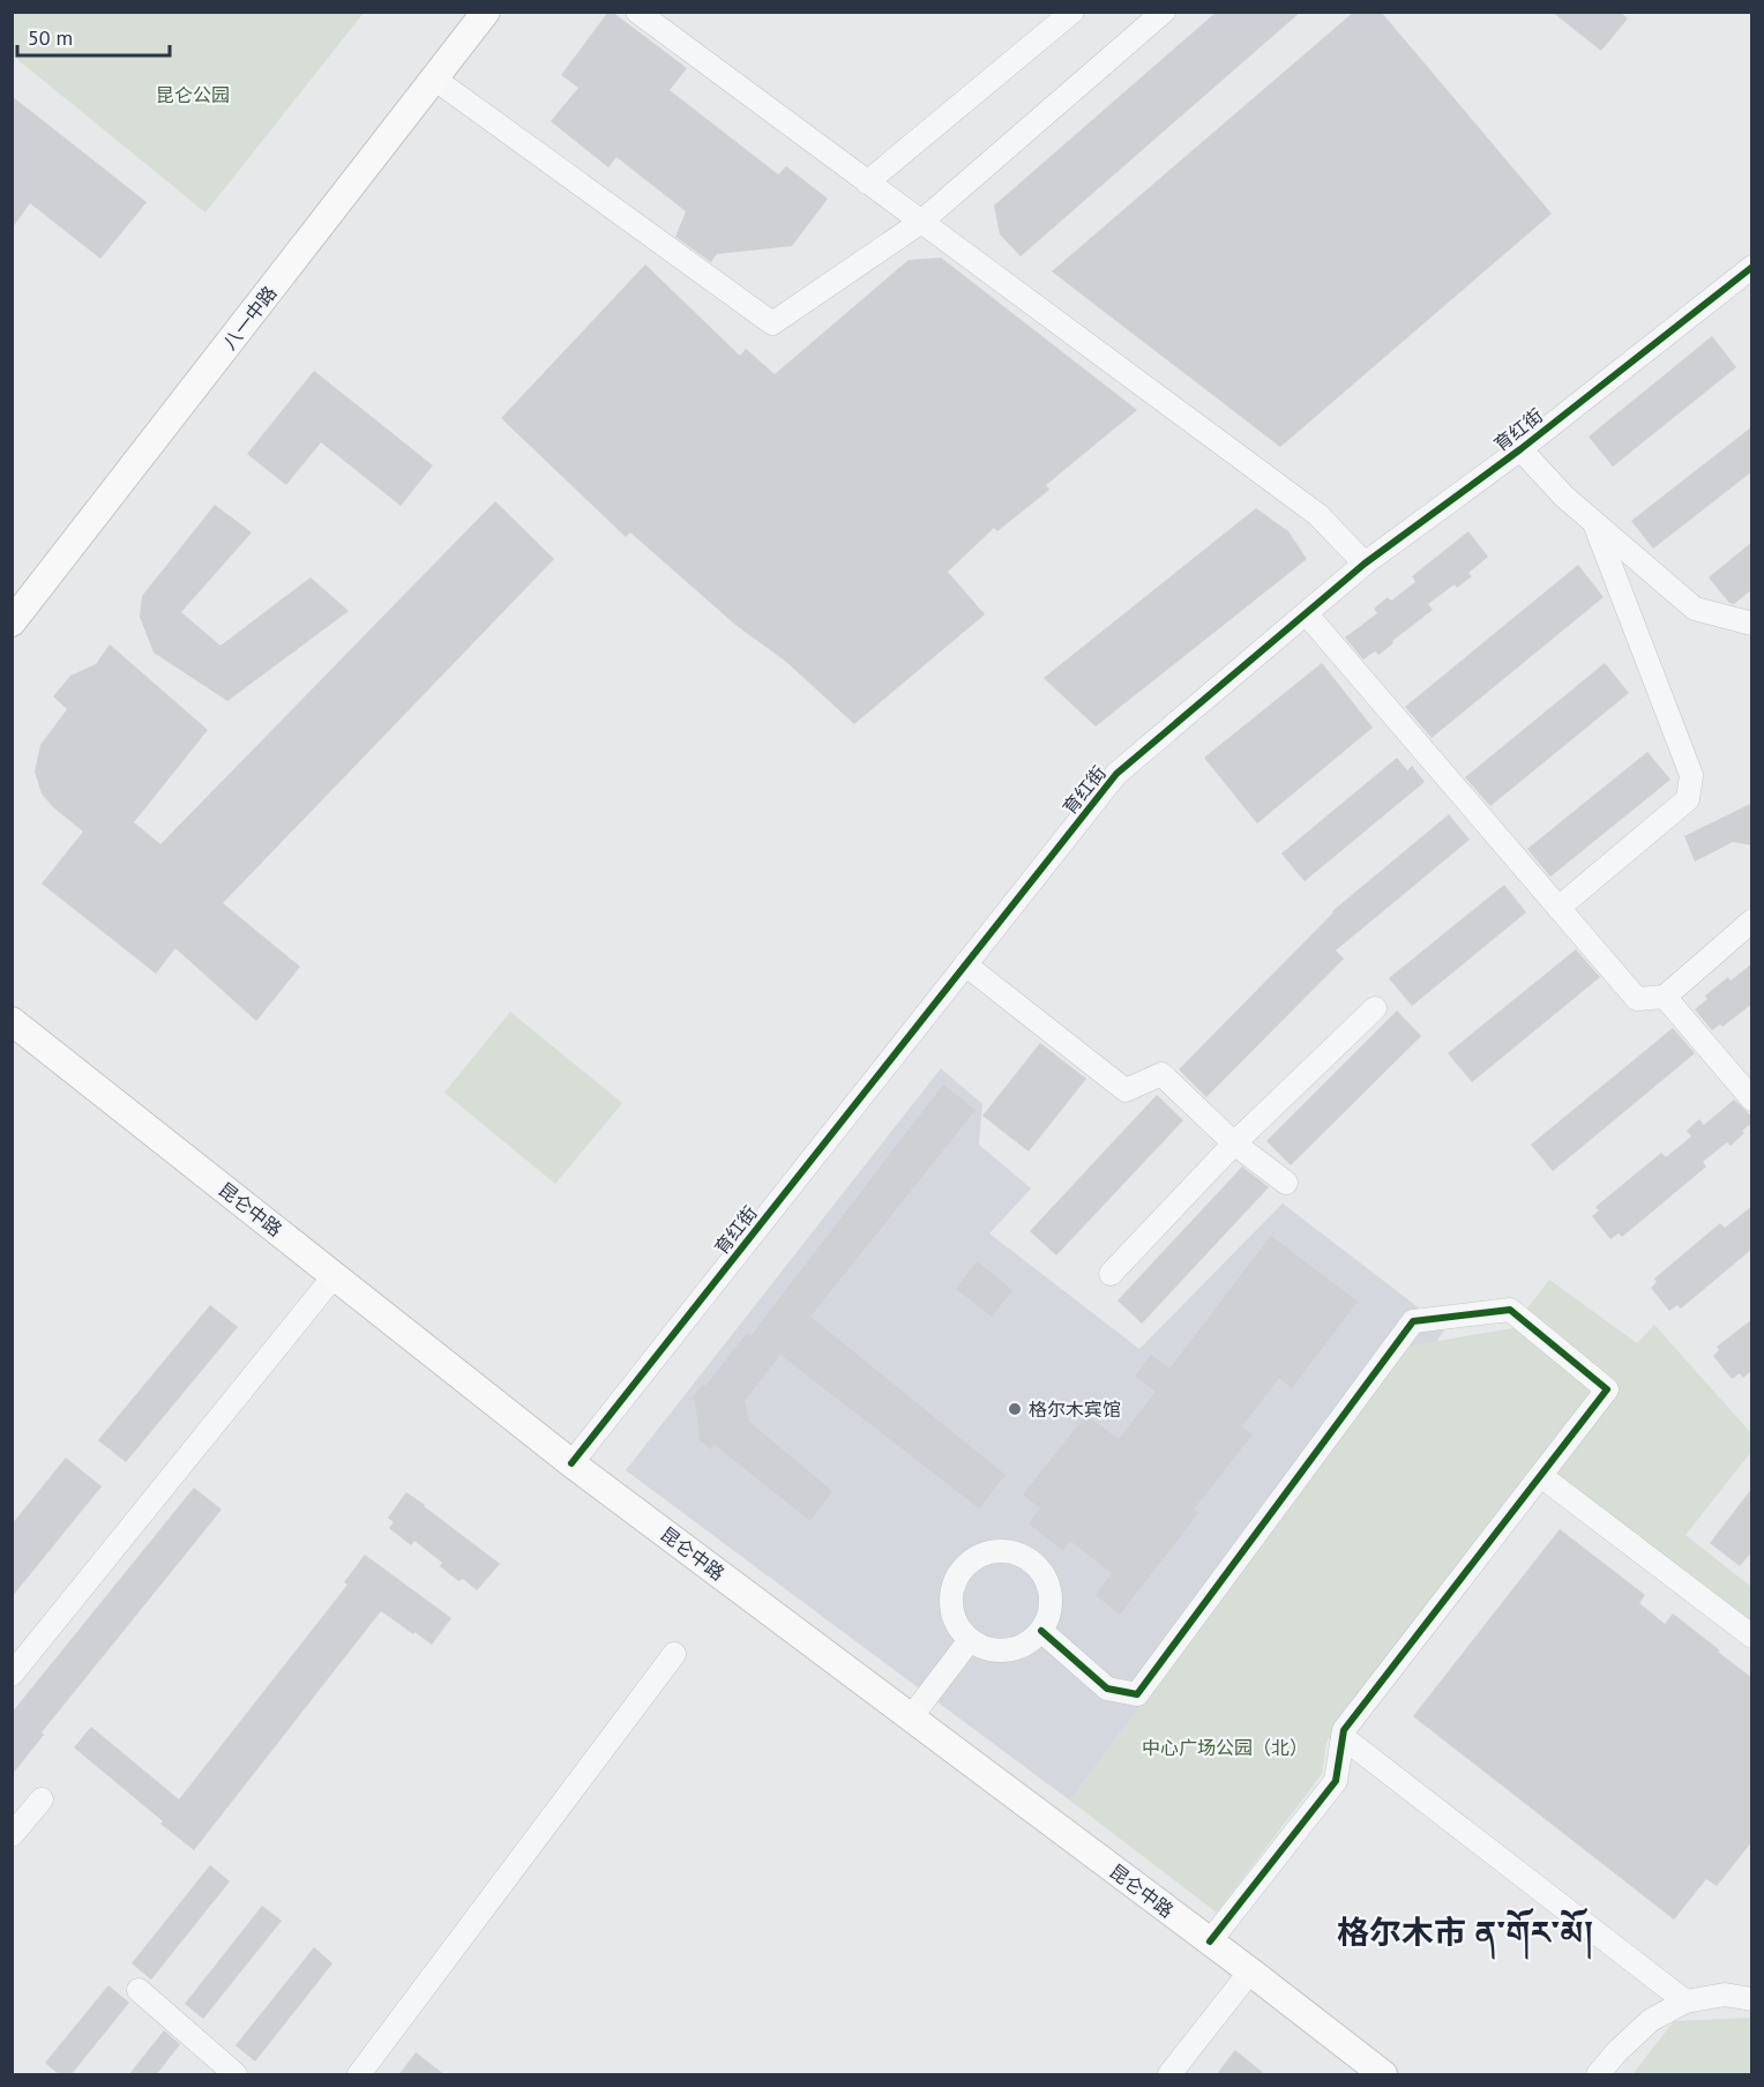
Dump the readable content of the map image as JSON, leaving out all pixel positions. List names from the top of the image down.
{
  "streets": {
    "main road": ["八一中路", "昆仑中路"],
    "street": ["育红街"]
  },
  "crossings": [
    ["育红街", "昆仑中路"]
  ],
  "districts": ["格尔木市 ན་གོར་མོ།"],
  "parks": ["昆仑公园", "中心广场公园（北）"],
  "places": ["格尔木宾馆"],
  "scale_bar": "50 m"
}
